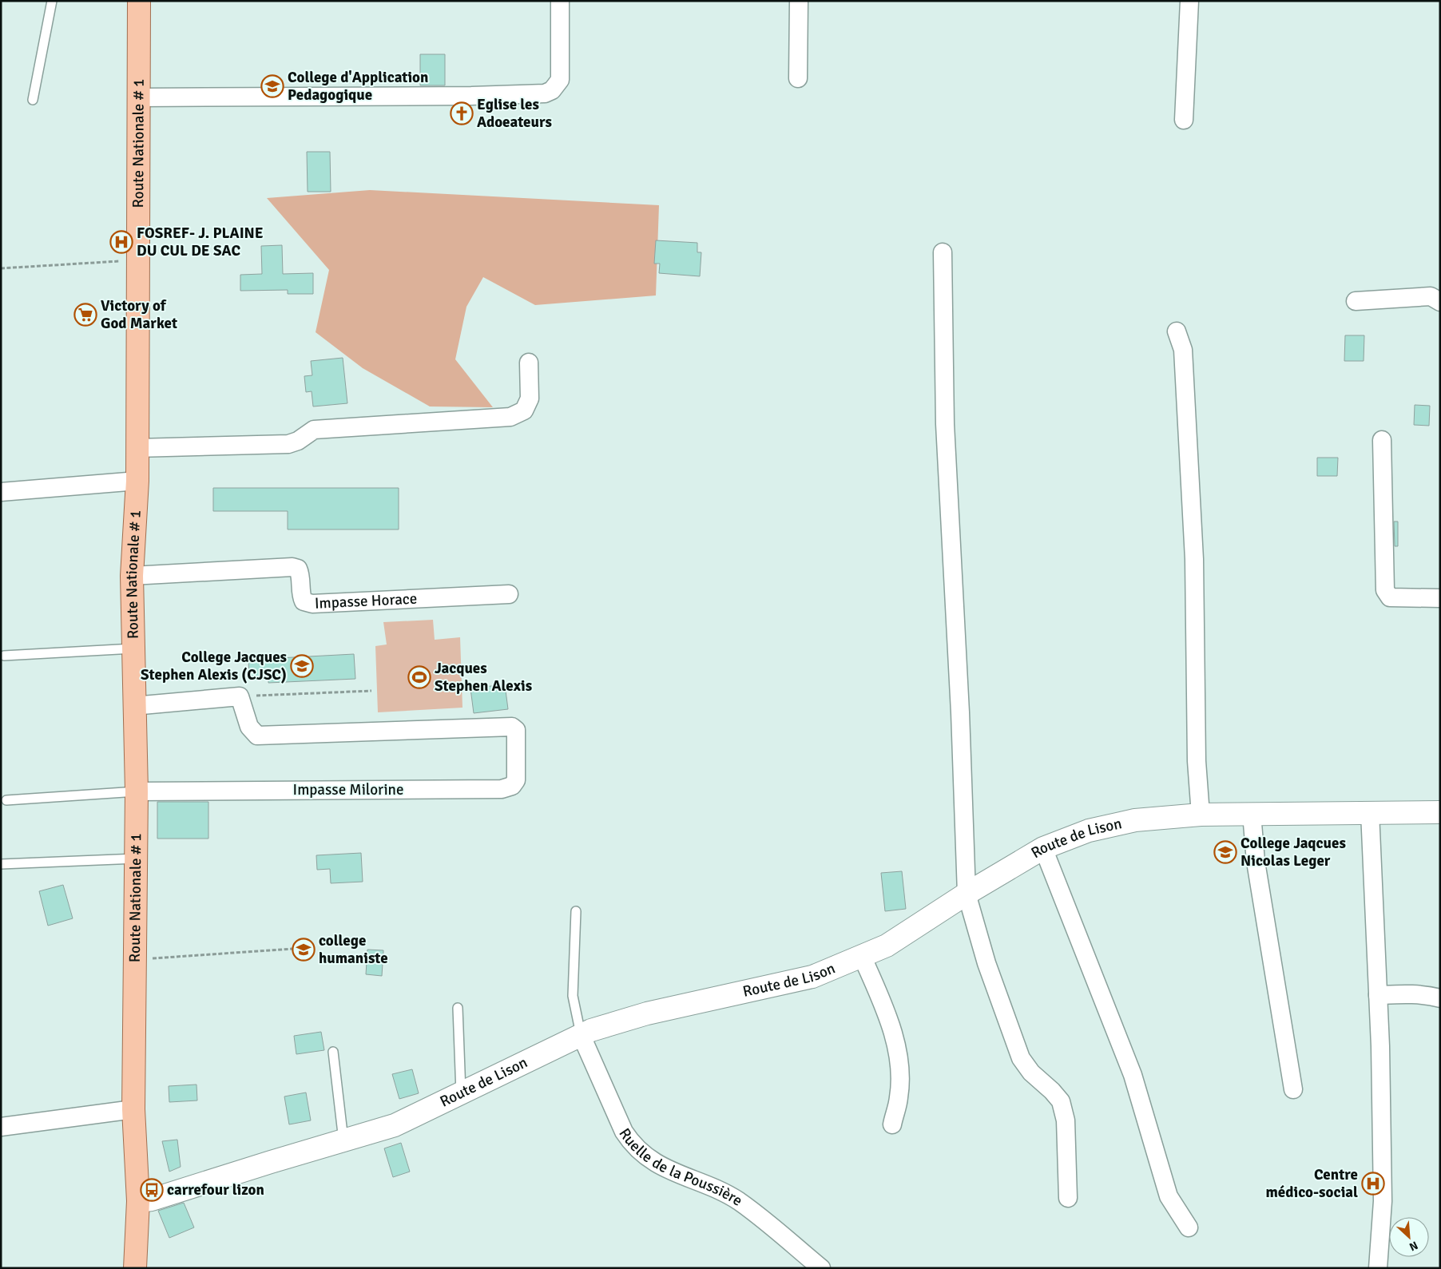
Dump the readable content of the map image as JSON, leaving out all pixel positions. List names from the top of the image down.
{
  "streets": {
    "main road": ["Route Nationale # 1"],
    "street": [
      "Impasse Horace",
      "Impasse Milorine",
      "Route de Lison",
      "Ruelle de la Poussière"
    ]
  },
  "crossings": [
    ["Route Nationale # 1", "Impasse Horace"],
    ["Route Nationale # 1", "Impasse Milorine"],
    ["Route Nationale # 1", "Route de Lison"],
    ["Route de Lison", "Ruelle de la Poussière"]
  ],
  "places": {
    "school or university": [
      "College d'Application Pedagogique",
      "College Jacques Stephen Alexis (CJSC)",
      "College Jaqcues Nicolas Leger",
      "college humaniste"
    ],
    "church": ["Eglise les Adoeateurs"],
    "hospital": ["FOSREF- J. PLAINE DU CUL DE SAC", "Centre médico-social"],
    "supermarket": ["Victory of God Market"],
    "sports": ["Jacques Stephen Alexis"],
    "bus stop": ["carrefour lizon"]
  },
  "north": "bottom right"
}
